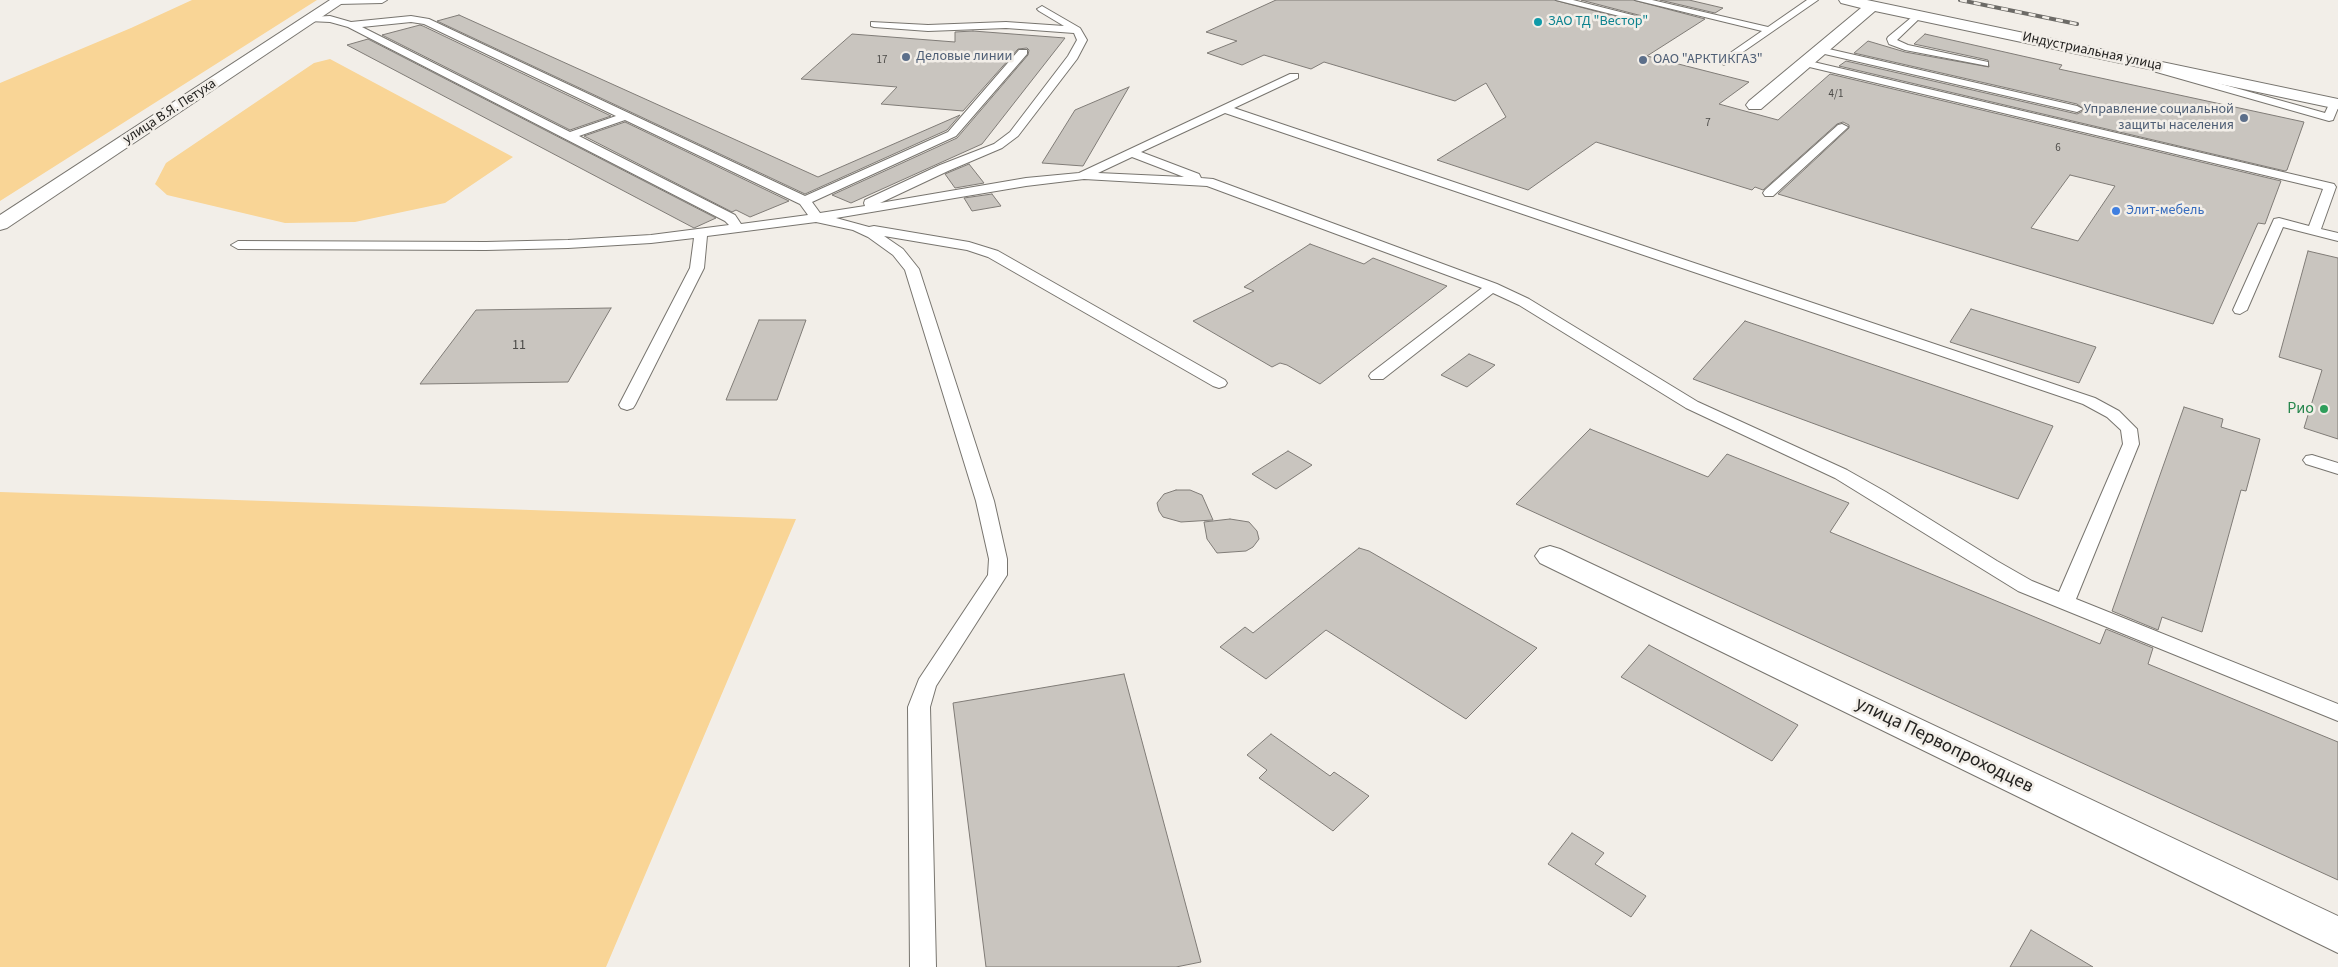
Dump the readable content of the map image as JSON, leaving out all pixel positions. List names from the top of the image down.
{
  "streets": {
    "street": ["Индустриальная улица", "улица В.Я. Петуха", "улица Первопроходцев"]
  },
  "places": [
    "ЗАО ТД \"Вестор\"",
    "Деловые линии",
    "ОАО \"АРКТИКГАЗ\"",
    "Управление социальной защиты населения",
    "Элит-мебель",
    "Рио"
  ],
  "house_numbers": [
    "17",
    "4/1",
    "7",
    "6",
    "11"
  ]
}
